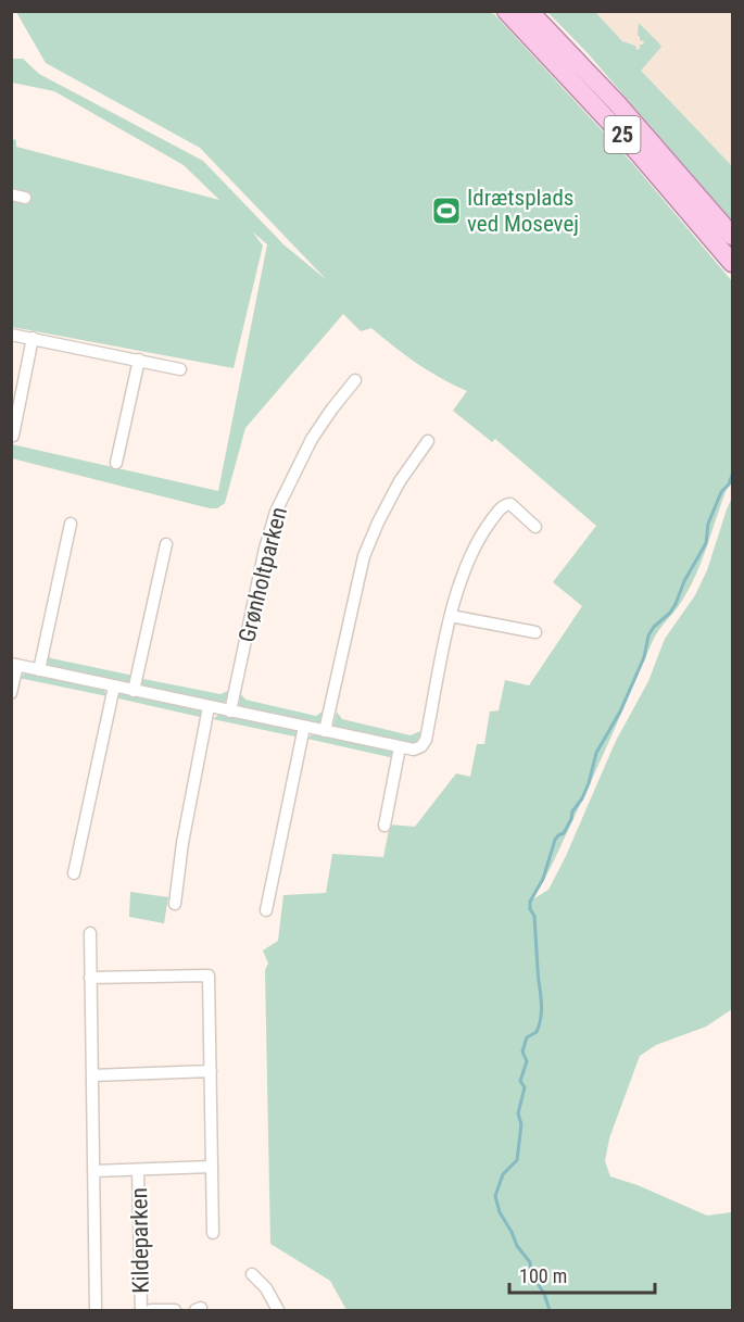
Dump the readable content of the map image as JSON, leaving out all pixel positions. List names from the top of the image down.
{
  "streets": {
    "highway": ["25"],
    "street": ["Grønholtparken", "Kildeparken"]
  },
  "places": {
    "sports": ["Idrætsplads ved Mosevej"]
  },
  "scale_bar": "100 m"
}
